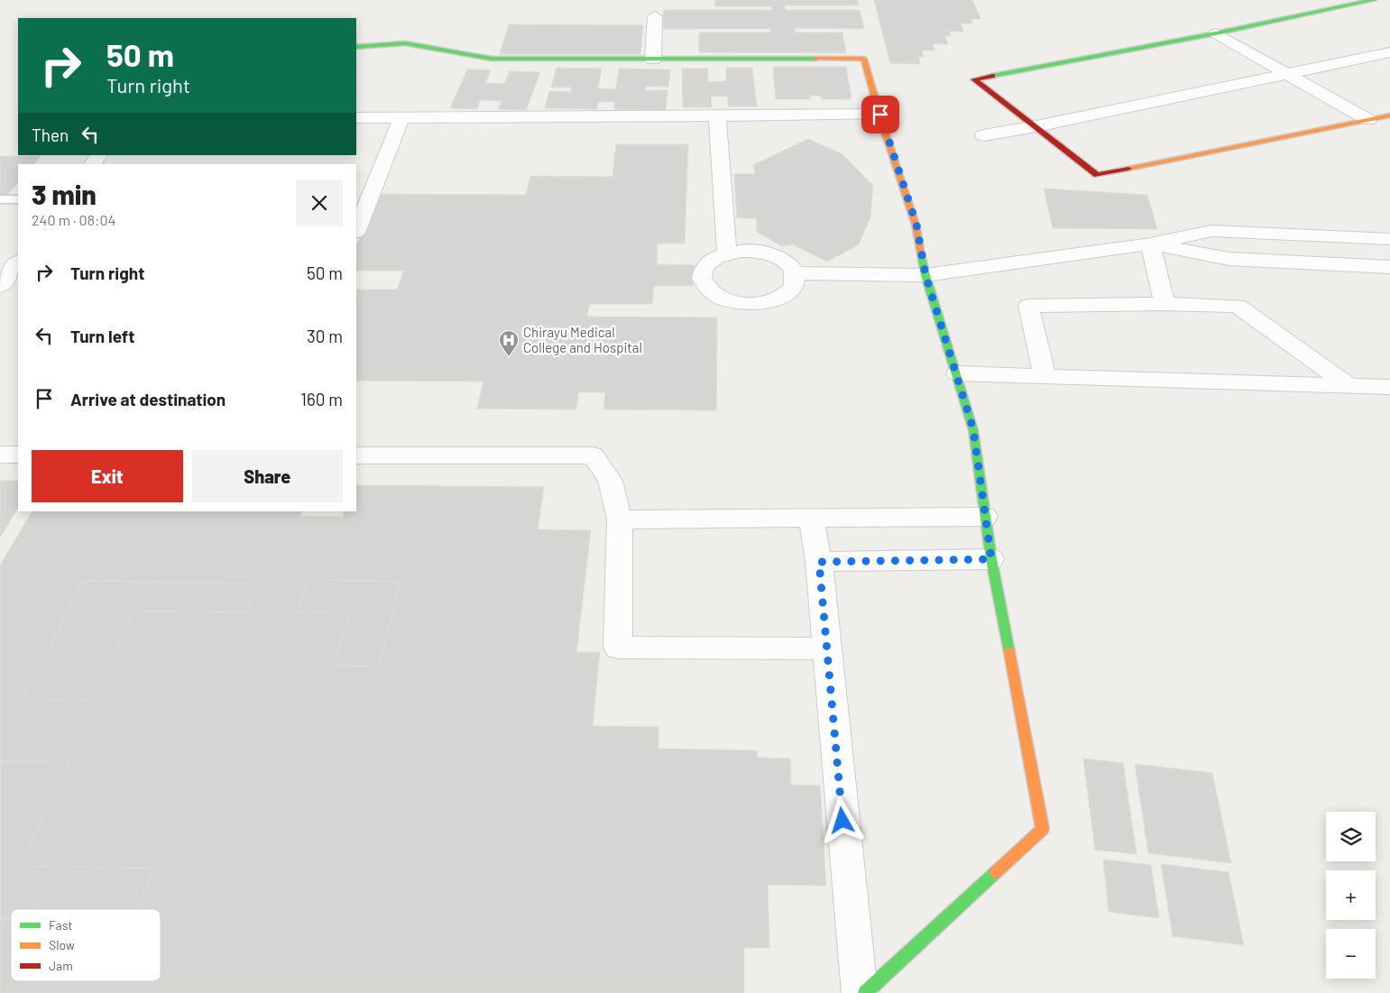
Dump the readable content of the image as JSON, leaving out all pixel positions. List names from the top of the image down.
{
  "places": {
    "hospital": ["Chirayu Medical College and Hospital"]
  },
  "legend": ["Fast", "Slow", "Jam"],
  "page": {
    "turn": ["50 m", "Turn right"],
    "then": "Then",
    "heading": ["3 min", "240 m · 08:04"],
    "list": [
      {
        "name": "Turn right",
        "value": "50 m"
      },
      {
        "name": "Turn left",
        "value": "30 m"
      },
      {
        "name": "Arrive at destination",
        "value": "160 m"
      }
    ],
    "buttons": ["Exit", "Share"],
    "map_buttons": ["+", "−"]
  }
}
